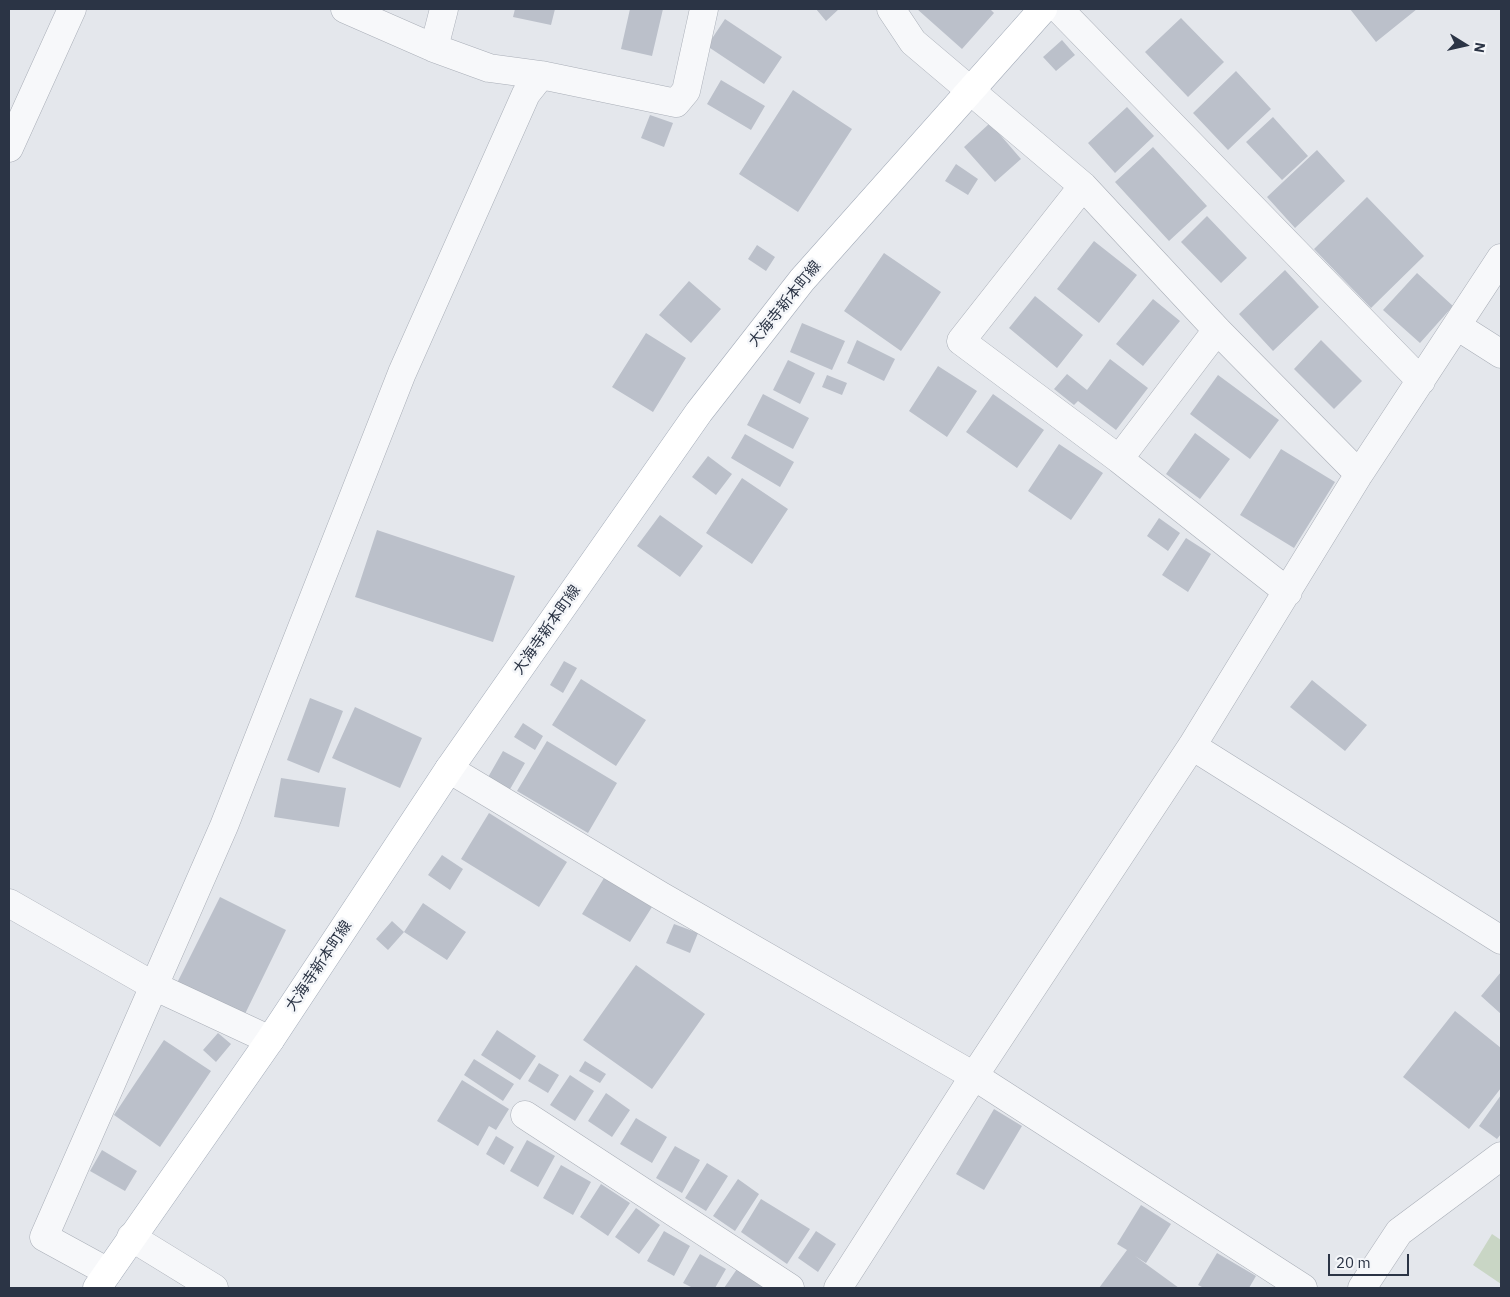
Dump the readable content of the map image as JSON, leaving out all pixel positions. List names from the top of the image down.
{
  "streets": {
    "main road": ["大海寺新本町線"]
  },
  "scale_bar": "20 m",
  "north": "right"
}
